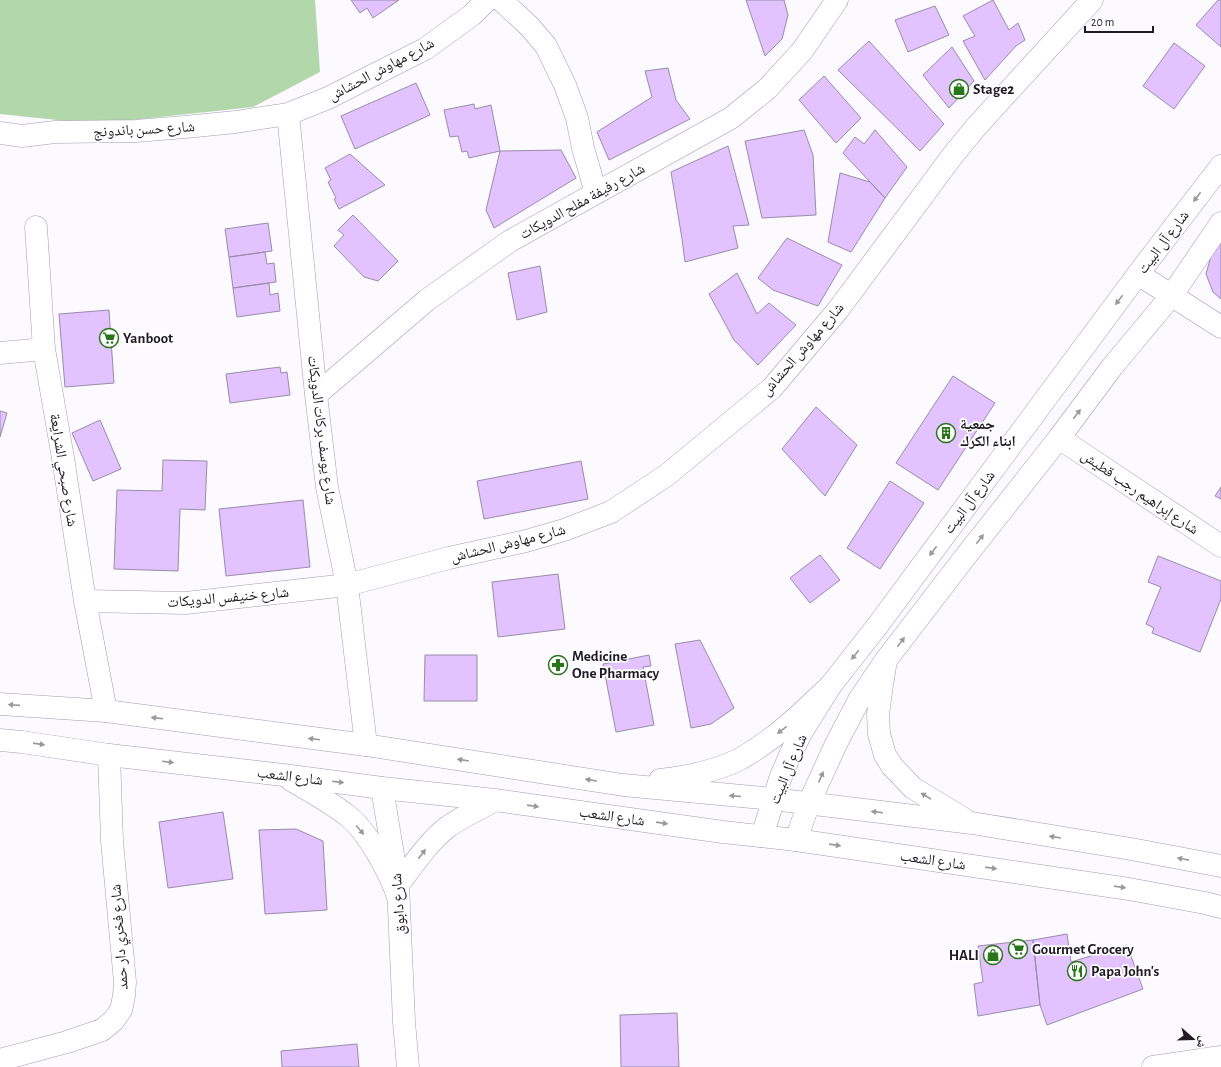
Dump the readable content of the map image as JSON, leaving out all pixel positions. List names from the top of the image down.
{
  "streets": {
    "street": [
      "شارع مهاوش الحشاش",
      "شارع حسن باندونج",
      "شارع رفيفة مفلح الدويكات",
      "شارع آل البيت",
      "شارع يوسف بركات الدويكات",
      "شارع صبحي الشرايعة",
      "شارع إبراهيم رجب قطيش",
      "شارع خنيفس الدويكات",
      "شارع الشعب",
      "شارع دابوق",
      "شارع فخري دار حمد"
    ]
  },
  "crossings": [
    ["شارع مهاوش الحشاش", "شارع حسن باندونج"],
    ["شارع مهاوش الحشاش", "شارع يوسف بركات الدويكات"],
    ["شارع مهاوش الحشاش", "شارع خنيفس الدويكات"],
    ["شارع حسن باندونج", "شارع يوسف بركات الدويكات"],
    ["شارع رفيفة مفلح الدويكات", "شارع يوسف بركات الدويكات"],
    ["شارع آل البيت", "شارع إبراهيم رجب قطيش"],
    ["شارع آل البيت", "شارع الشعب"],
    ["شارع يوسف بركات الدويكات", "شارع خنيفس الدويكات"],
    ["شارع صبحي الشرايعة", "شارع خنيفس الدويكات"],
    ["شارع الشعب", "شارع دابوق"],
    ["شارع الشعب", "شارع فخري دار حمد"]
  ],
  "places": {
    "shop": ["Stage2", "HALI"],
    "supermarket": ["Yanboot", "Gourmet Grocery"],
    "building": ["جمعية ابناء الكرك"],
    "pharmacy": ["Medicine One Pharmacy"],
    "restaurant": ["Papa John's"]
  },
  "scale_bar": "20 m",
  "north": "right"
}
